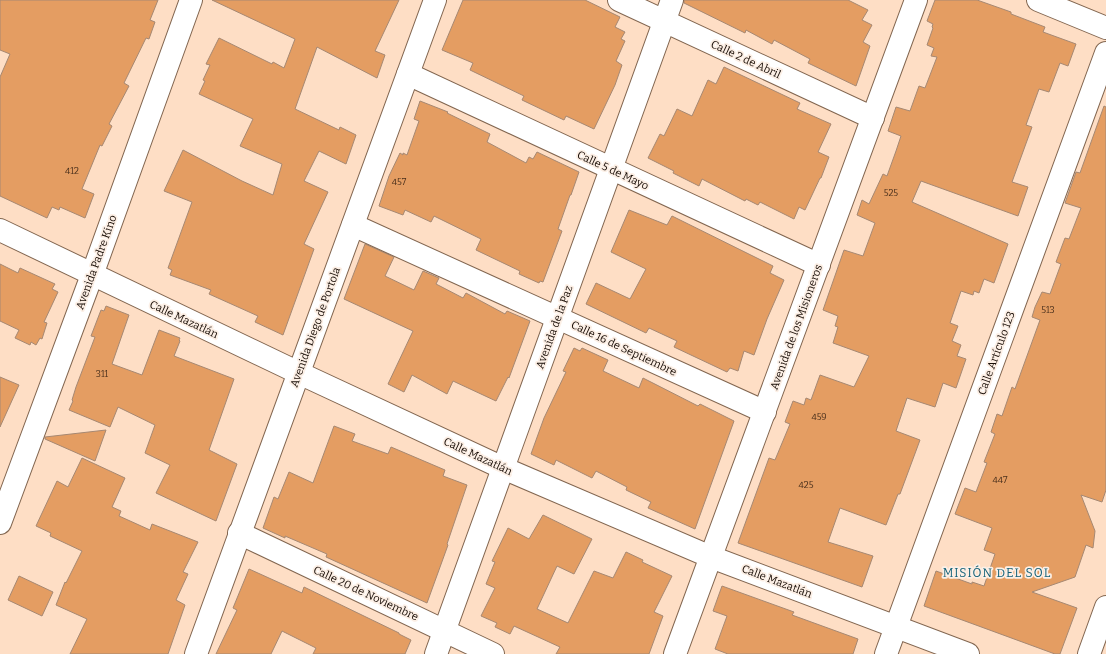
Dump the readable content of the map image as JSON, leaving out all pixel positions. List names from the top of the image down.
{
  "streets": {
    "street": [
      "Calle 2 de Abril",
      "Calle 5 de Mayo",
      "Avenida Padre Kino",
      "Calle Mazatlán",
      "Avenida Diego de Portola",
      "Avenida de la Paz",
      "Avenida de los Misioneros",
      "Calle 16 de Septiembre",
      "Calle Artículo 123",
      "Calle 20 de Noviembre"
    ]
  },
  "crossings": [
    ["Calle 2 de Abril", "Avenida de la Paz"],
    ["Calle 2 de Abril", "Avenida de los Misioneros"],
    ["Calle 5 de Mayo", "Avenida Diego de Portola"],
    ["Calle 5 de Mayo", "Avenida de la Paz"],
    ["Calle 5 de Mayo", "Avenida de los Misioneros"],
    ["Avenida Padre Kino", "Calle Mazatlán"],
    ["Calle Mazatlán", "Avenida Diego de Portola"],
    ["Calle Mazatlán", "Avenida de la Paz"],
    ["Calle Mazatlán", "Avenida de los Misioneros"],
    ["Calle Mazatlán", "Calle Artículo 123"],
    ["Avenida Diego de Portola", "Calle 16 de Septiembre"],
    ["Avenida Diego de Portola", "Calle 20 de Noviembre"],
    ["Avenida de la Paz", "Calle 16 de Septiembre"],
    ["Avenida de la Paz", "Calle 20 de Noviembre"],
    ["Avenida de los Misioneros", "Calle 16 de Septiembre"]
  ],
  "districts": ["MISIÓN DEL SOL"],
  "house_numbers": [
    "412",
    "457",
    "525",
    "513",
    "311",
    "459",
    "447",
    "425"
  ]
}
